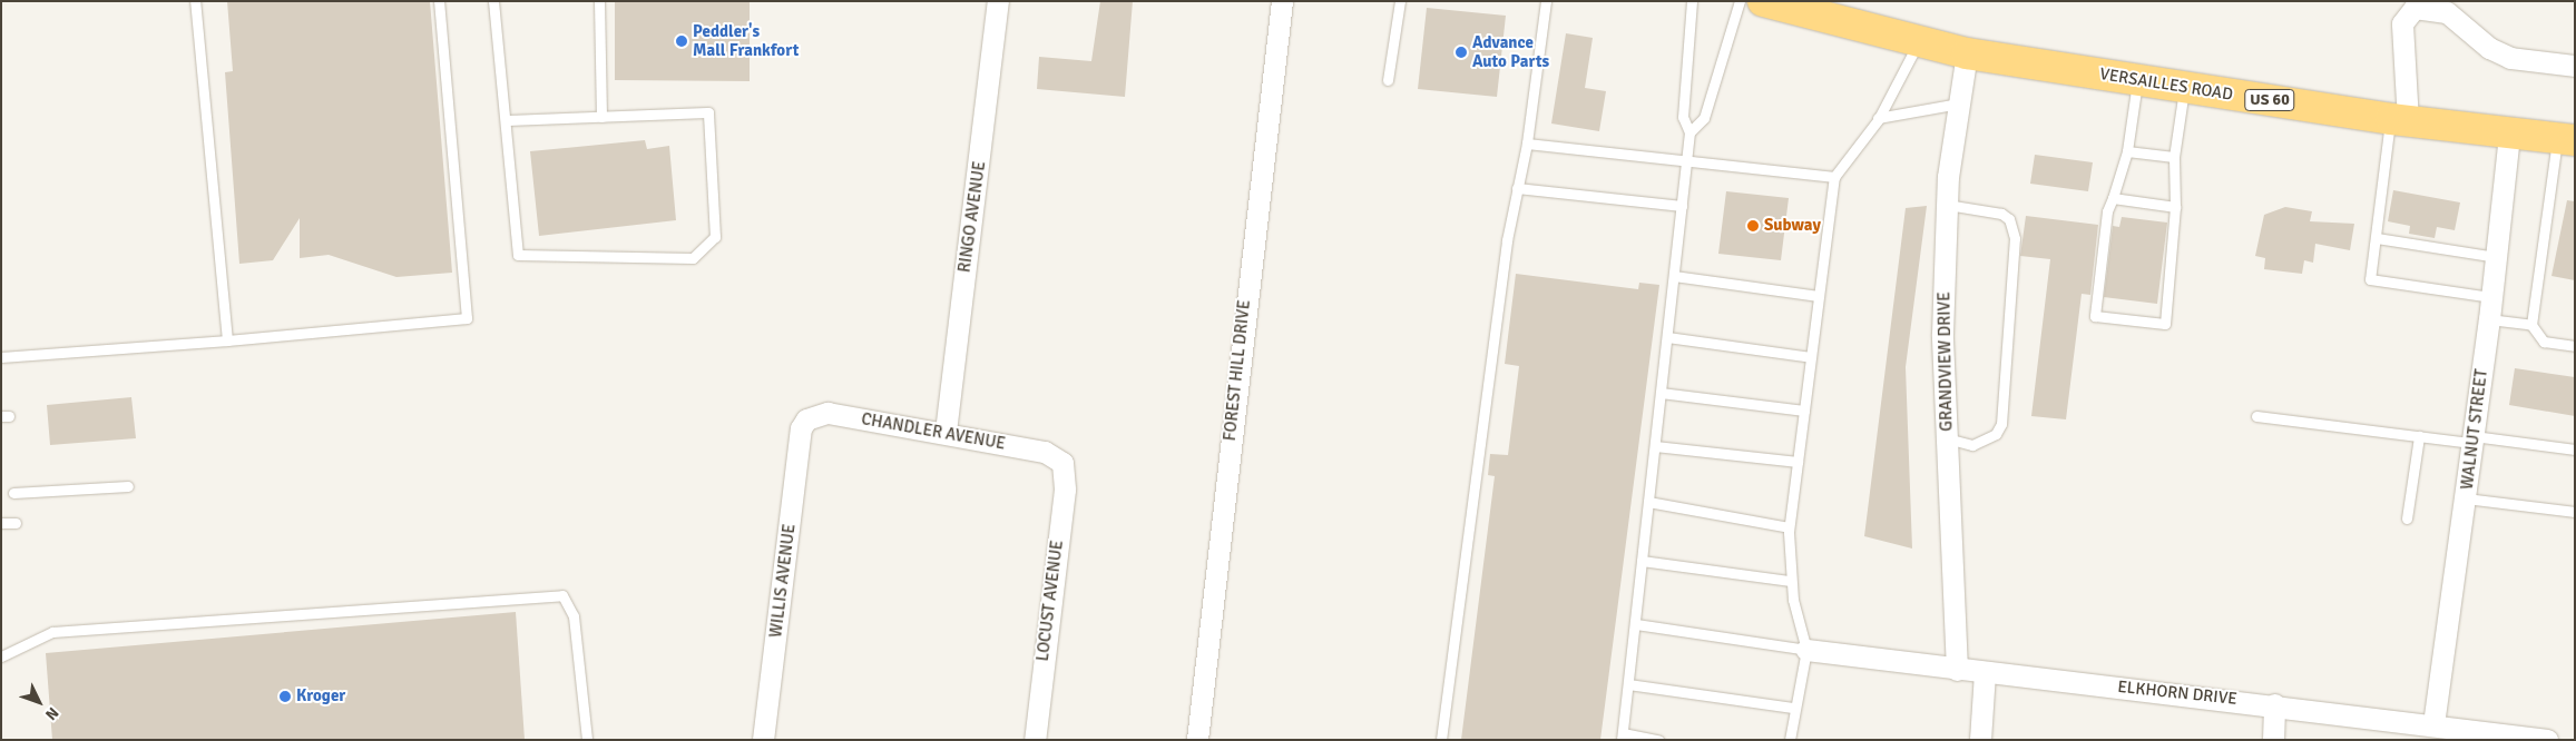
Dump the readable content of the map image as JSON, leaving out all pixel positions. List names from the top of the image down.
{
  "streets": {
    "highway": ["VERSAILLES ROAD", "US 60"],
    "street": [
      "RINGO AVENUE",
      "GRANDVIEW DRIVE",
      "FOREST HILL DRIVE",
      "WALNUT STREET",
      "CHANDLER AVENUE",
      "WILLIS AVENUE",
      "LOCUST AVENUE",
      "ELKHORN DRIVE"
    ]
  },
  "crossings": [
    ["VERSAILLES ROAD", "GRANDVIEW DRIVE"],
    ["VERSAILLES ROAD", "WALNUT STREET"],
    ["RINGO AVENUE", "CHANDLER AVENUE"],
    ["GRANDVIEW DRIVE", "ELKHORN DRIVE"],
    ["WALNUT STREET", "ELKHORN DRIVE"],
    ["CHANDLER AVENUE", "WILLIS AVENUE"],
    ["CHANDLER AVENUE", "LOCUST AVENUE"]
  ],
  "places": [
    "Peddler's Mall Frankfort",
    "Advance Auto Parts",
    "Subway",
    "Kroger"
  ],
  "north": "bottom right"
}
